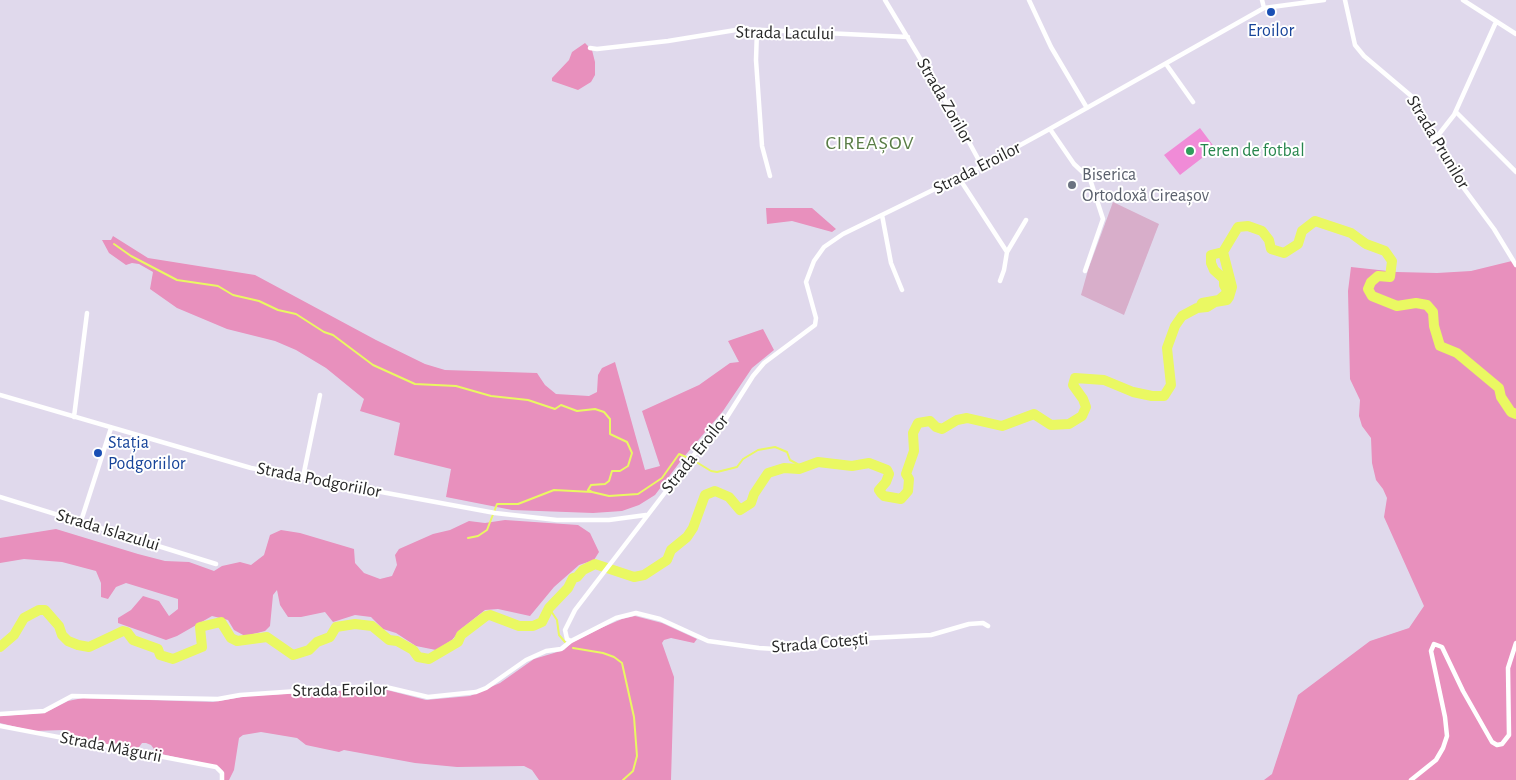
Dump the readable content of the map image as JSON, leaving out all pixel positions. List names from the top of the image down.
{
  "streets": {
    "street": [
      "Strada Lacului",
      "Strada Zorilor",
      "Strada Prunilor",
      "Strada Eroilor",
      "Strada Podgoriilor",
      "Strada Islazului",
      "Strada Cotești",
      "Strada Măgurii"
    ]
  },
  "crossings": [
    ["Strada Lacului", "Strada Zorilor"],
    ["Strada Zorilor", "Strada Eroilor"],
    ["Strada Eroilor", "Strada Podgoriilor"],
    ["Strada Eroilor", "Strada Cotești"]
  ],
  "districts": ["CIREAȘOV"],
  "places": [
    "Eroilor",
    "Teren de fotbal",
    "Biserica Ortodoxă Cireașov",
    "Stația Podgoriilor"
  ]
}
